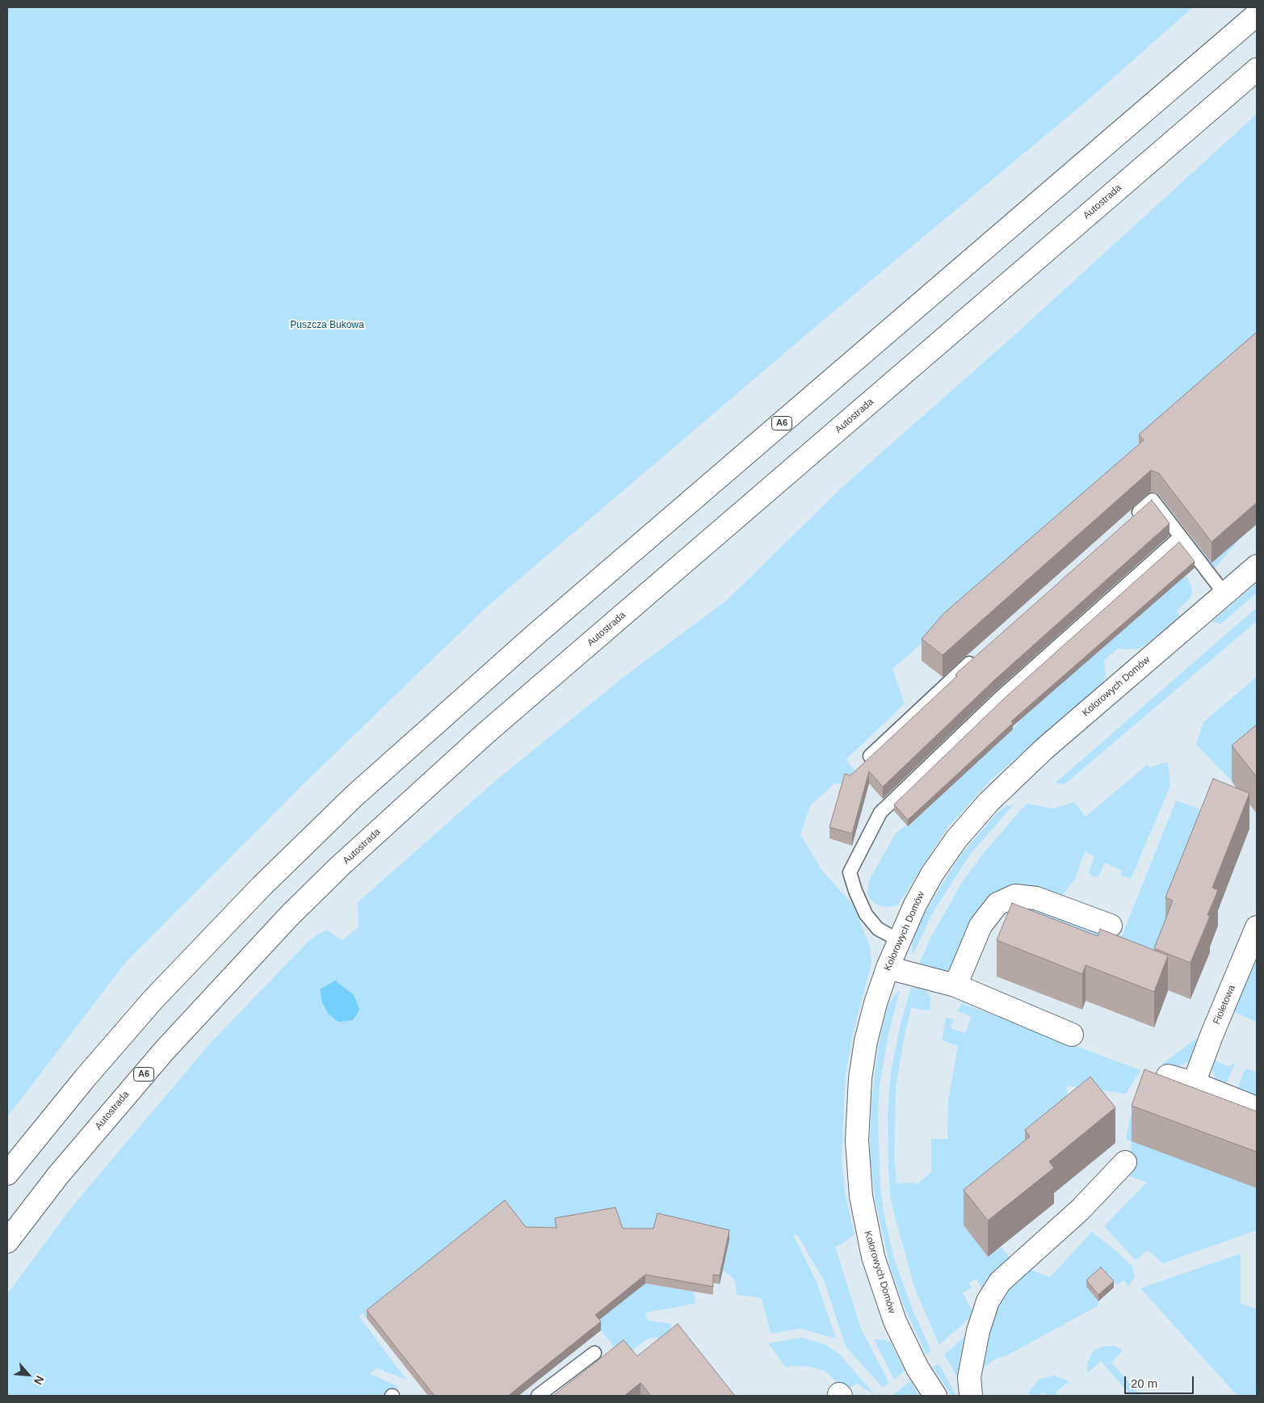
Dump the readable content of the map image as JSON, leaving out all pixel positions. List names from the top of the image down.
{
  "streets": {
    "main road": [
      "Autostrada",
      "A6",
      "Kolorowych Domów",
      "Fioletowa"
    ]
  },
  "parks": ["Puszcza Bukowa"],
  "scale_bar": "20 m",
  "north": "bottom right"
}
